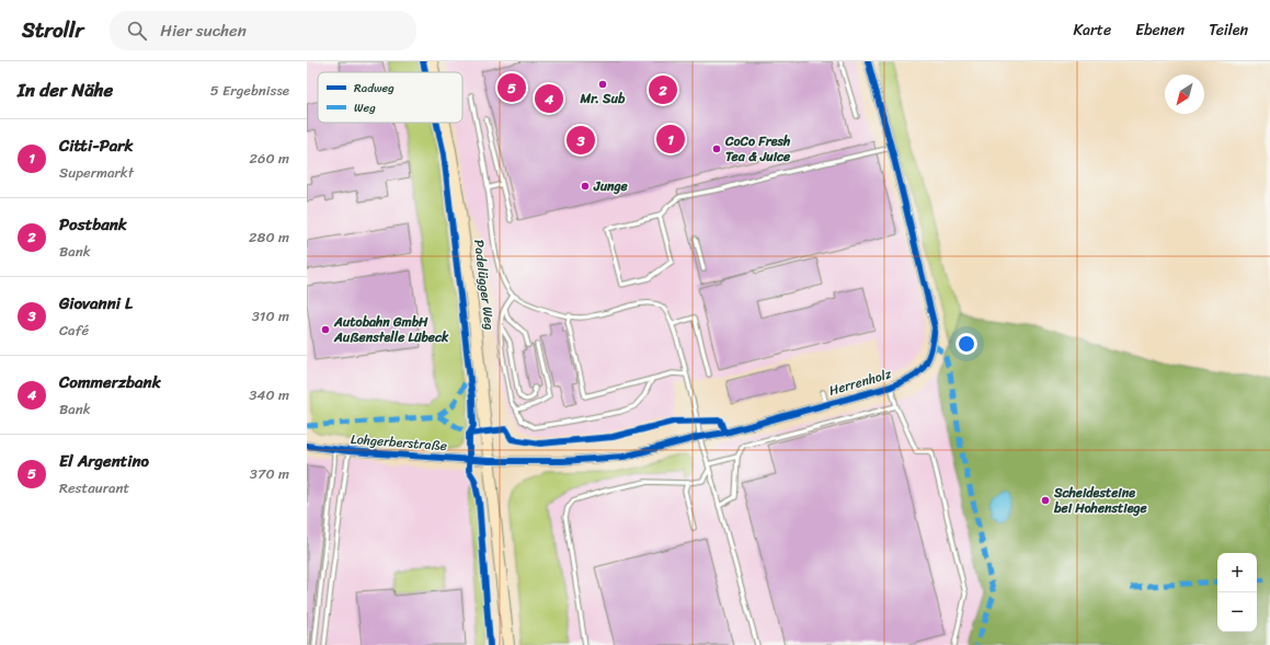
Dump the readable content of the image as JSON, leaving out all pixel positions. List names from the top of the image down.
{
  "streets": {
    "main road": ["Padelügger Weg"],
    "street": ["Herrenholz", "Lohgerberstraße"]
  },
  "crossings": [
    ["Padelügger Weg", "Herrenholz"],
    ["Padelügger Weg", "Lohgerberstraße"],
    ["Herrenholz", "Lohgerberstraße"]
  ],
  "places": [
    "Mr. Sub",
    "CoCo Fresh Tea & Juice",
    "Junge",
    "Autobahn GmbH Außenstelle Lübeck",
    "Scheidesteine bei Hohenstiege"
  ],
  "legend": ["Radweg", "Weg"],
  "north": "bottom left",
  "page": {
    "header": "Strollr",
    "search": "Hier suchen",
    "nav": ["Karte", "Ebenen", "Teilen"],
    "heading": ["In der Nähe", "5 Ergebnisse"],
    "pins": [
      "5",
      "2",
      "4",
      "1",
      "3"
    ],
    "list": [
      {
        "mark": "1",
        "name": "Citti-Park",
        "note": "Supermarkt",
        "value": "260 m"
      },
      {
        "mark": "2",
        "name": "Postbank",
        "note": "Bank",
        "value": "280 m"
      },
      {
        "mark": "3",
        "name": "Giovanni L",
        "note": "Café",
        "value": "310 m"
      },
      {
        "mark": "4",
        "name": "Commerzbank",
        "note": "Bank",
        "value": "340 m"
      },
      {
        "mark": "5",
        "name": "El Argentino",
        "note": "Restaurant",
        "value": "370 m"
      }
    ],
    "map_buttons": ["+", "−"]
  }
}
